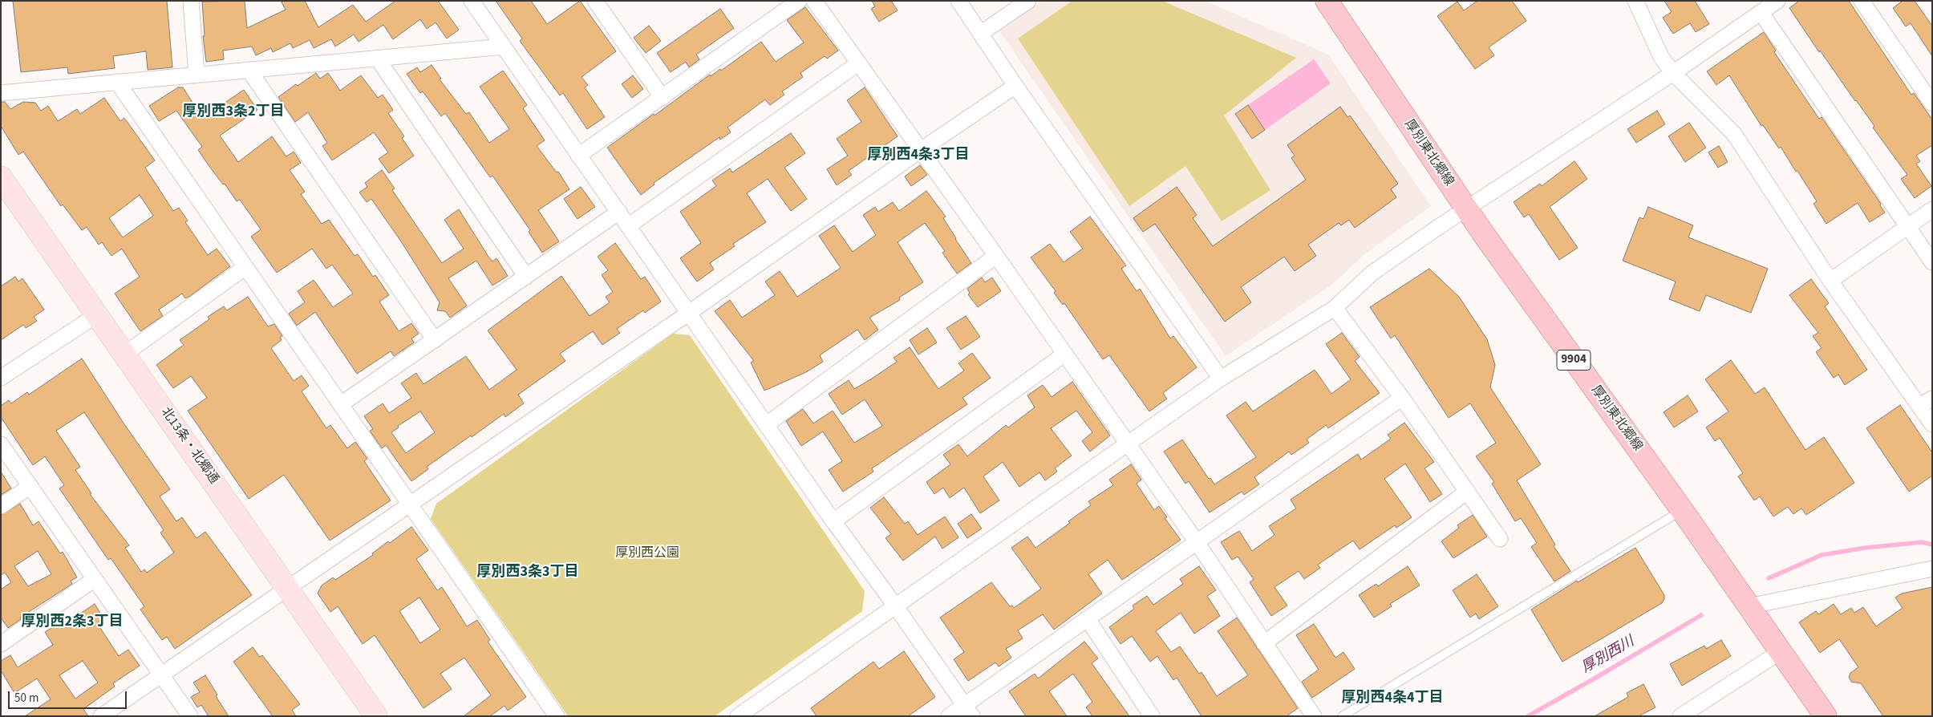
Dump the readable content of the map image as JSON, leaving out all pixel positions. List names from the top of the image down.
{
  "streets": {
    "main road": ["厚別東北郷線", "9904", "北13条・北郷通"]
  },
  "districts": [
    "厚別西3条2丁目",
    "厚別西4条3丁目",
    "厚別西3条3丁目",
    "厚別西2条3丁目",
    "厚別西4条4丁目"
  ],
  "water": ["厚別西川"],
  "parks": ["厚別西公園"],
  "scale_bar": "50 m"
}
